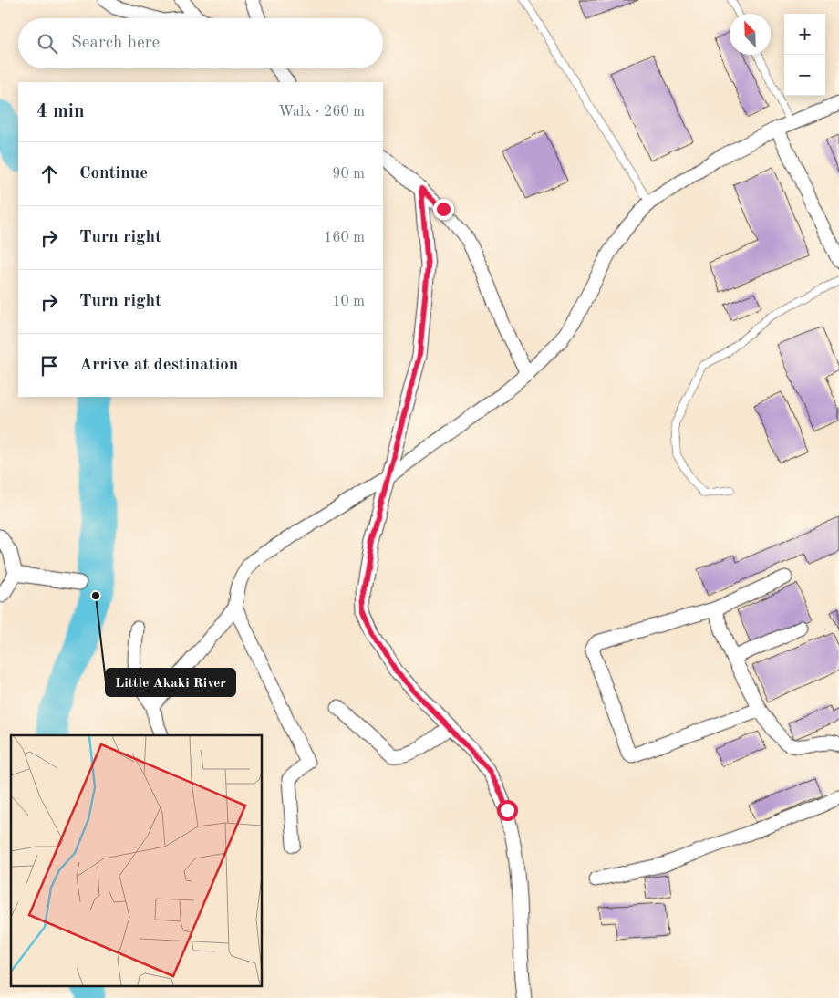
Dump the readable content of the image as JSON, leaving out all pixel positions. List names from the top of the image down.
{
  "places": ["Little Akaki River"],
  "north": "top left",
  "page": {
    "map_buttons": ["+", "−"],
    "search": "Search here",
    "heading": ["4 min", "Walk · 260 m"],
    "list": [
      ["Continue", "90 m"],
      ["Turn right", "160 m"],
      ["Turn right", "10 m"],
      "Arrive at destination"
    ]
  }
}
